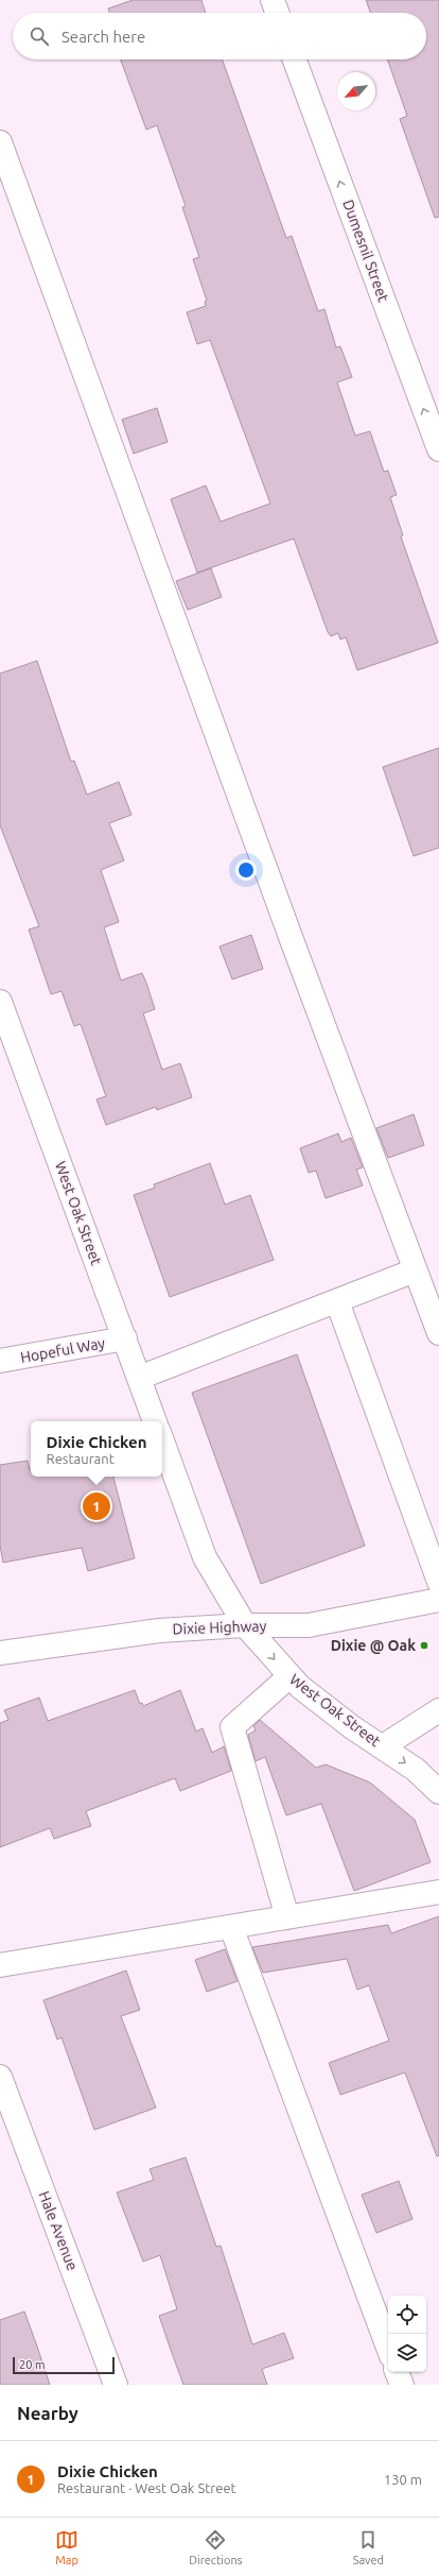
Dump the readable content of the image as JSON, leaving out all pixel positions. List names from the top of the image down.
{
  "streets": {
    "main road": [
      "Dumesnil Street",
      "West Oak Street",
      "Hopeful Way",
      "Dixie Highway",
      "Hale Avenue"
    ]
  },
  "crossings": [
    ["West Oak Street", "Hopeful Way"],
    ["West Oak Street", "Dixie Highway"]
  ],
  "one_way": ["Dumesnil Street"],
  "places": ["Dixie @ Oak"],
  "scale_bar": "20 m",
  "north": "bottom left",
  "page": {
    "search": "Search here",
    "popup": ["Dixie Chicken", "Restaurant"],
    "pins": "1",
    "scale": "20 m",
    "heading": "Nearby",
    "list": [
      {
        "mark": "1",
        "name": "Dixie Chicken",
        "note": "Restaurant · West Oak Street",
        "value": "130 m"
      }
    ],
    "nav": ["Map", "Directions", "Saved"]
  }
}
